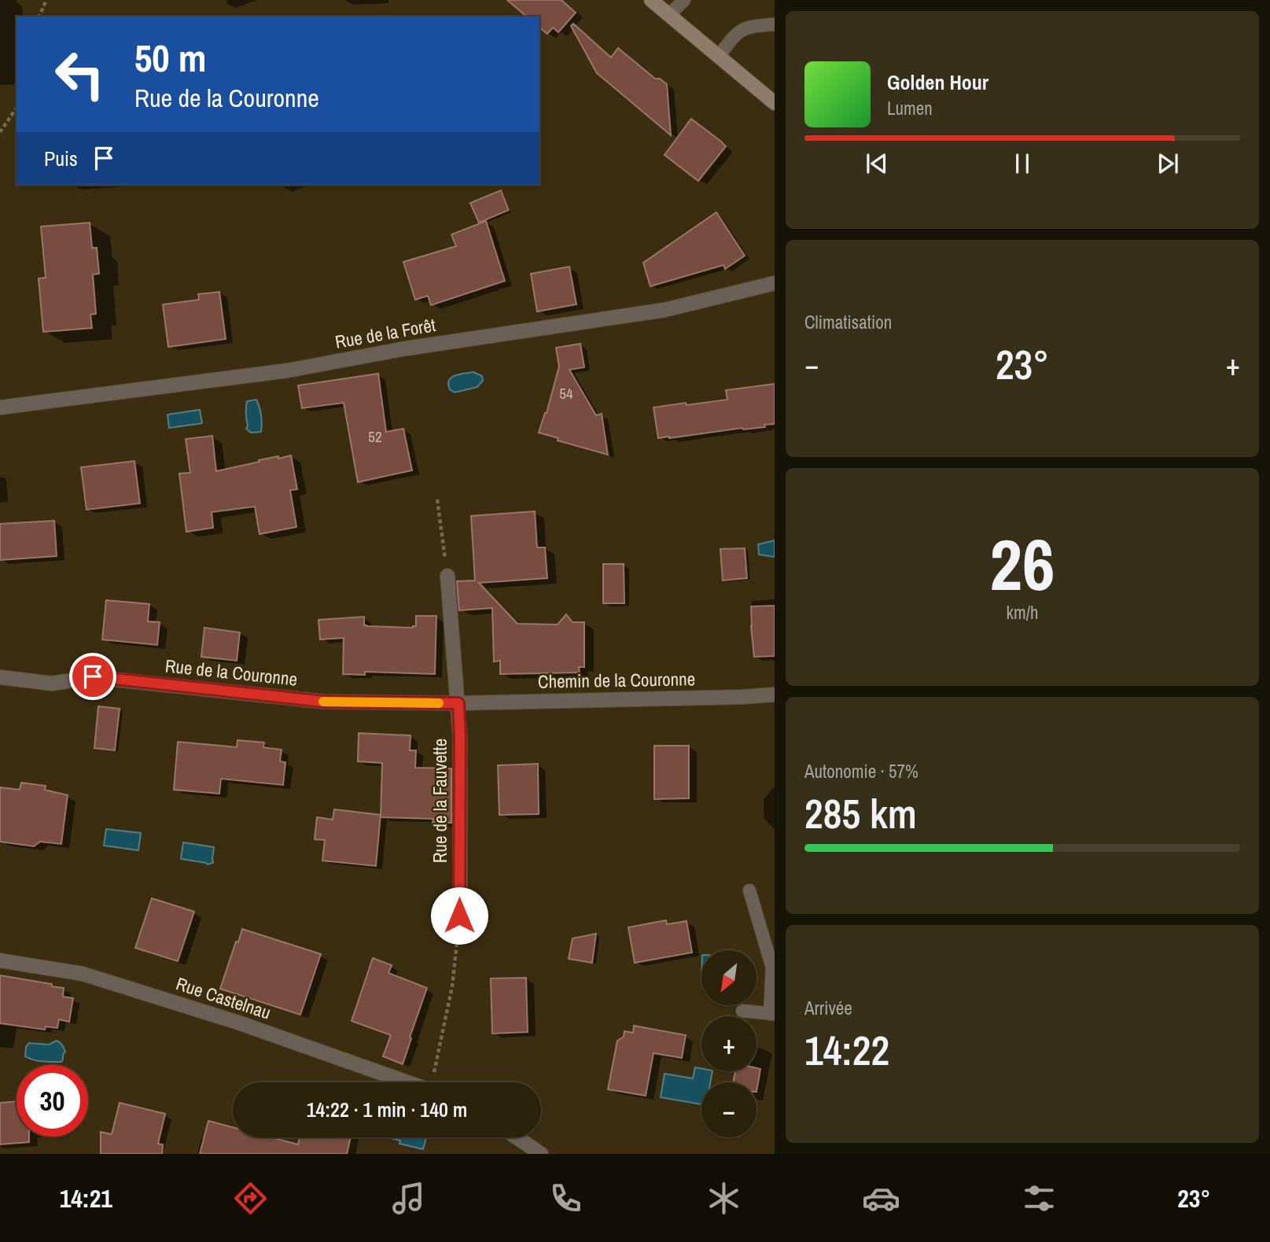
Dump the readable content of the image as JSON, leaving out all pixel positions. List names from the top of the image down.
{
  "streets": {
    "street": [
      "Rue de la Forêt",
      "Rue de la Couronne",
      "Chemin de la Couronne",
      "Rue de la Fauvette",
      "Rue Castelnau"
    ]
  },
  "crossings": [
    ["Rue de la Couronne", "Chemin de la Couronne"],
    ["Rue de la Couronne", "Rue de la Fauvette"],
    ["Chemin de la Couronne", "Rue de la Fauvette"]
  ],
  "house_numbers": ["54", "52"],
  "north": "bottom left",
  "page": {
    "turn": ["50 m", "Rue de la Couronne"],
    "song": ["Golden Hour", "Lumen"],
    "then": "Puis",
    "tile": [
      "Climatisation",
      ["26", "km/h"],
      ["Autonomie · 57%", "285 km"],
      ["Arrivée", "14:22"]
    ],
    "heat": ["−", "23°", "+"],
    "map_buttons": ["+", "−"],
    "limit": "30",
    "trip": "14:22 · 1 min · 140 m",
    "tabs": ["14:21", "23°"]
  }
}
